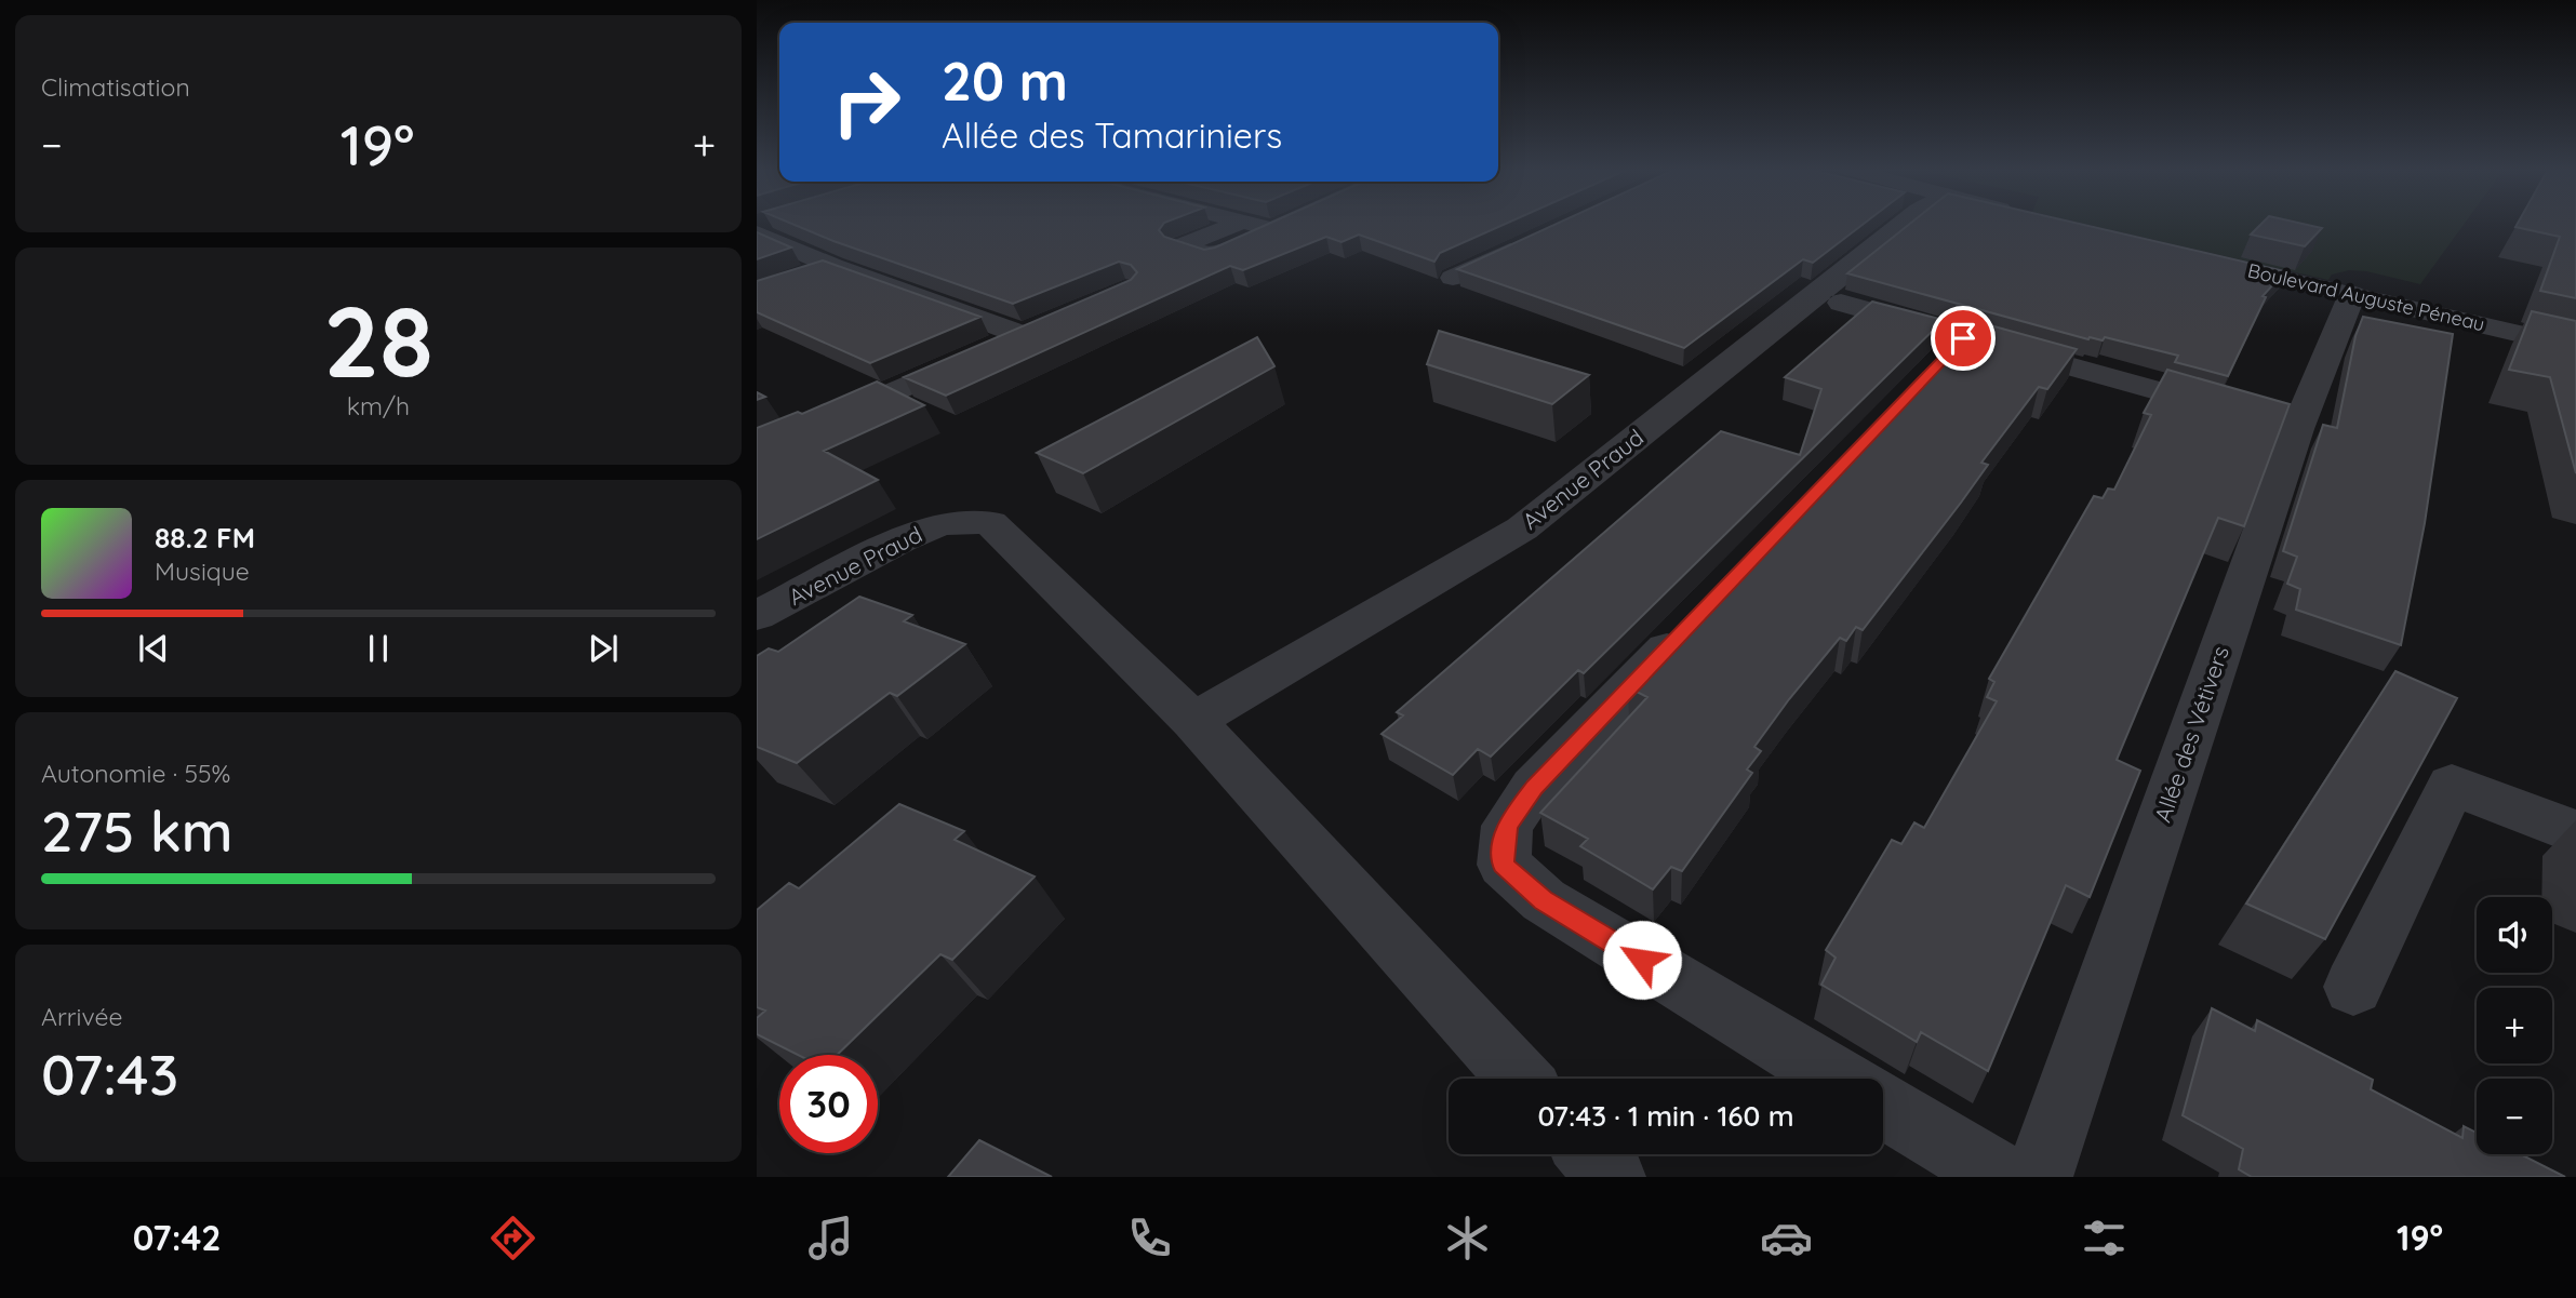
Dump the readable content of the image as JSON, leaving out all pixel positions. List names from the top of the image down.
{
  "streets": {
    "street": ["Boulevard Auguste Péneau", "Avenue Praud", "Allée des Vétivers"]
  },
  "crossings": [
    ["Boulevard Auguste Péneau", "Allée des Vétivers"]
  ],
  "page": {
    "tile": [
      "Climatisation",
      ["28", "km/h"],
      ["Autonomie · 55%", "275 km"],
      ["Arrivée", "07:43"]
    ],
    "turn": ["20 m", "Allée des Tamariniers"],
    "heat": ["−", "19°", "+"],
    "song": ["88.2 FM", "Musique"],
    "map_buttons": ["+", "−"],
    "limit": "30",
    "trip": "07:43 · 1 min · 160 m",
    "tabs": ["07:42", "19°"]
  }
}
